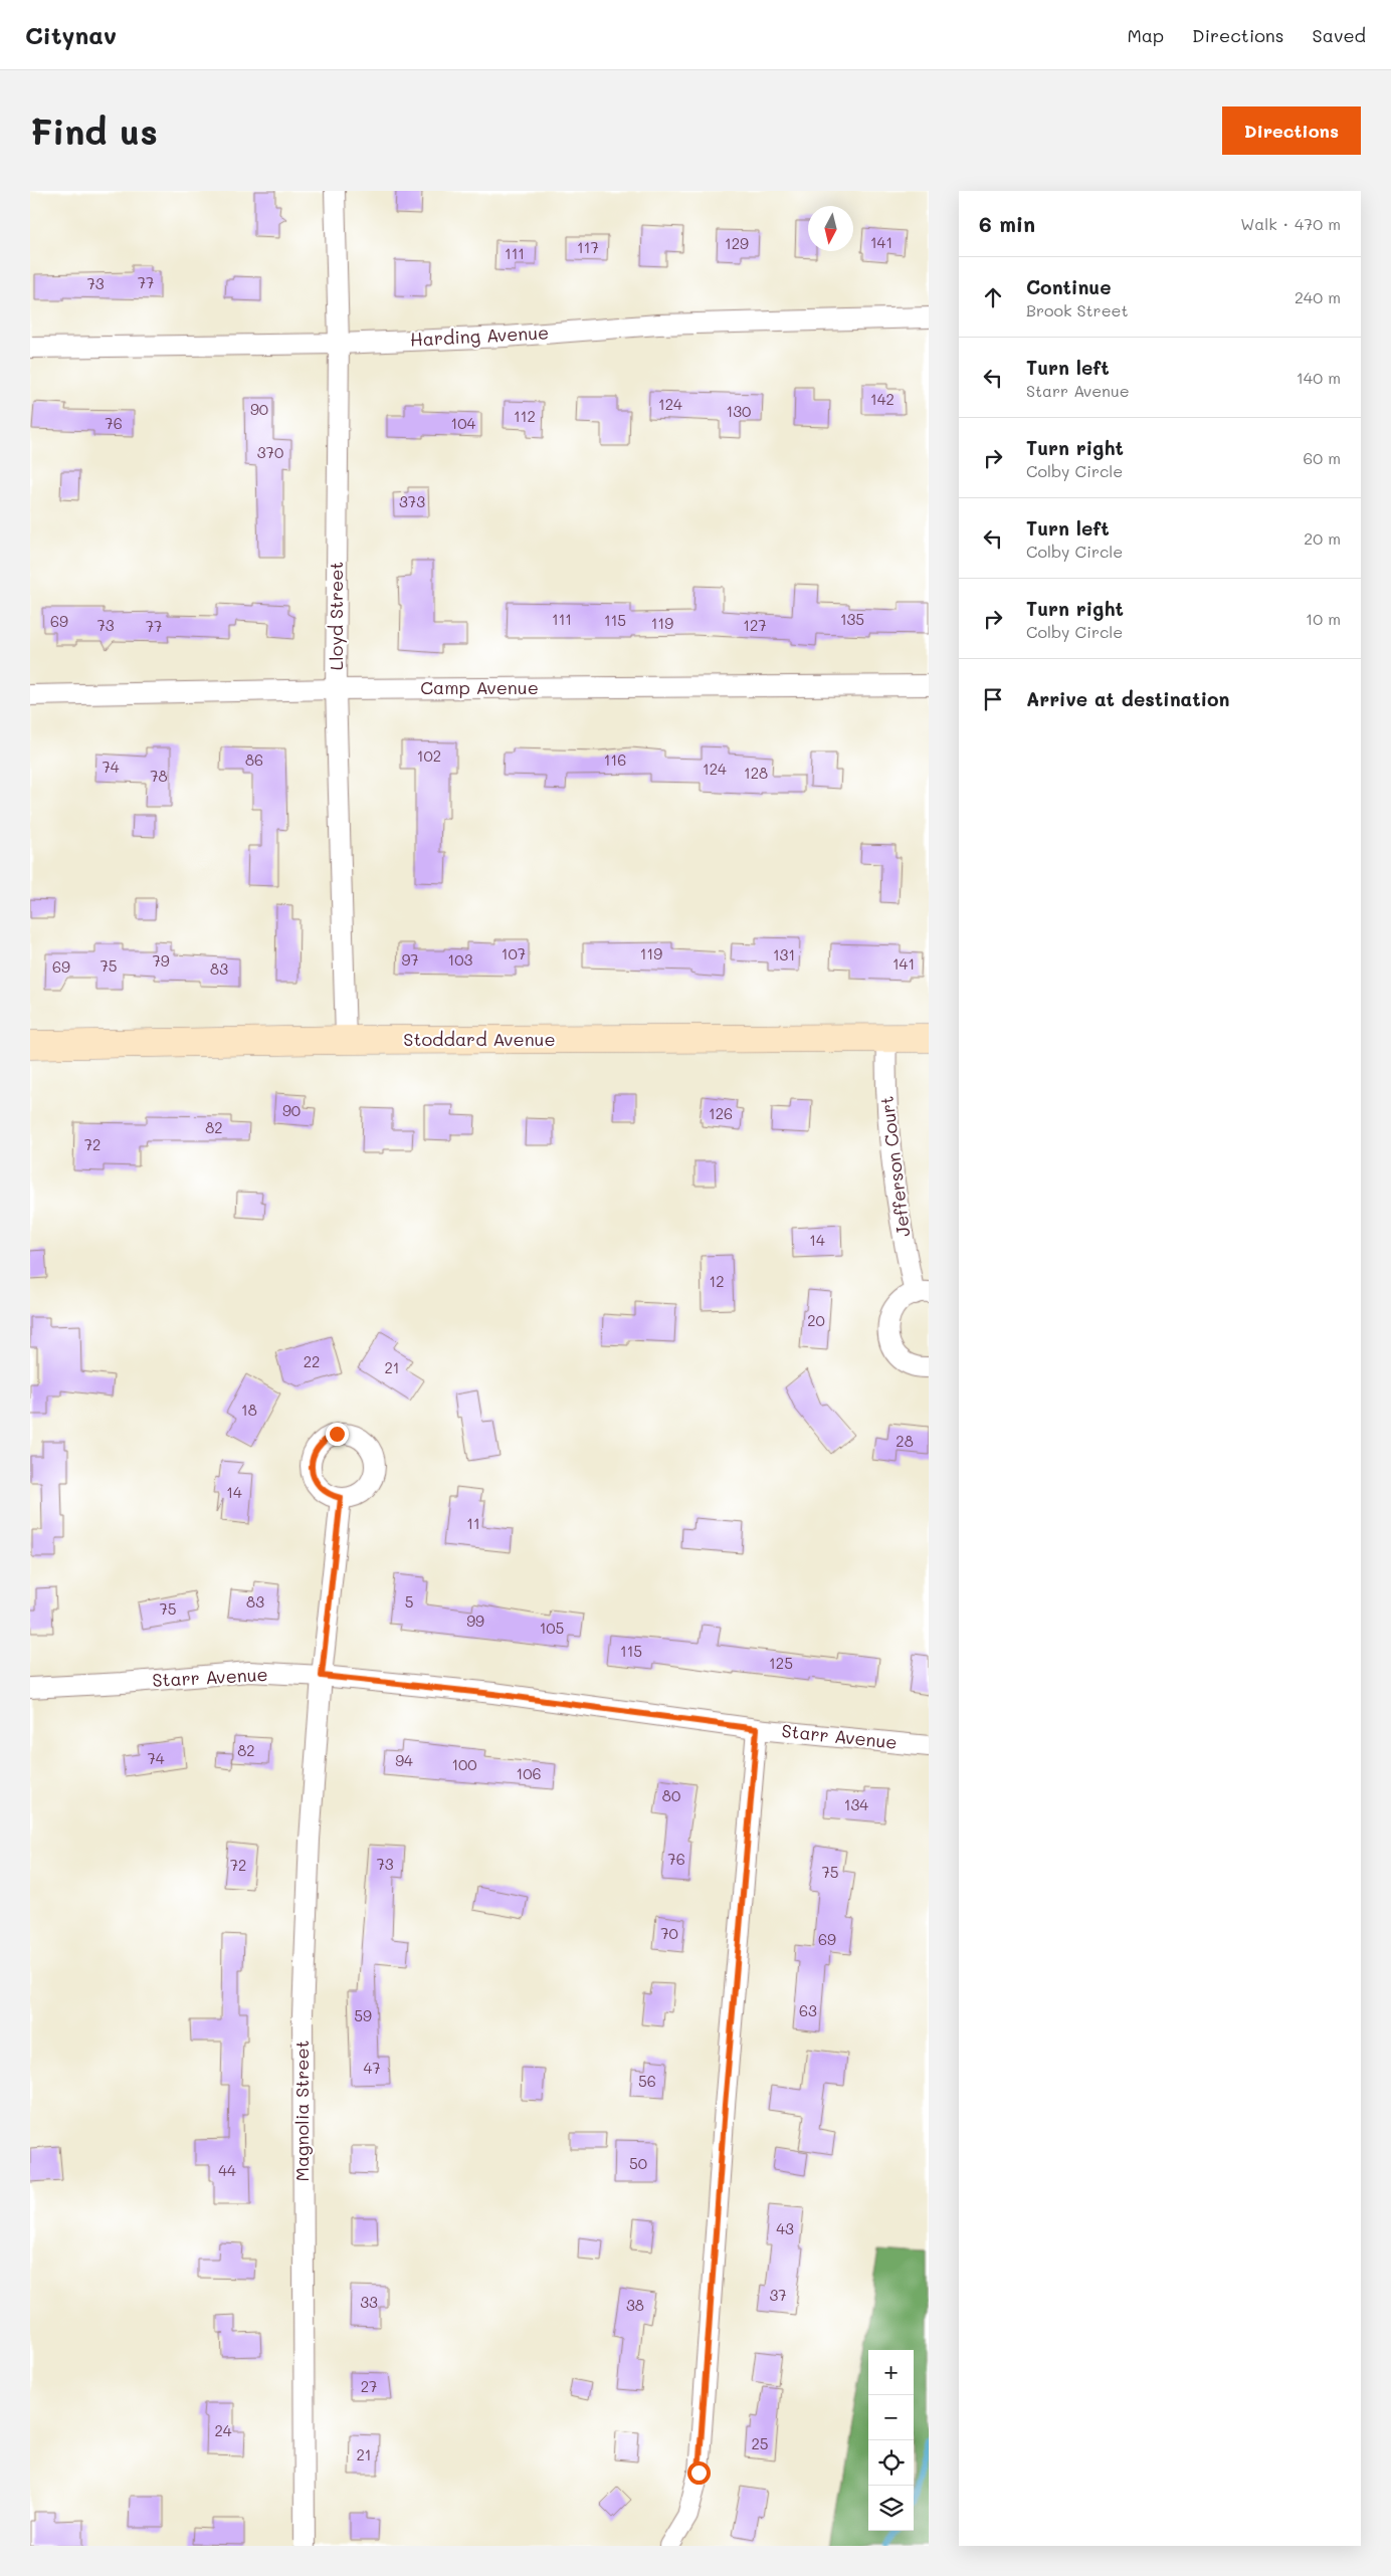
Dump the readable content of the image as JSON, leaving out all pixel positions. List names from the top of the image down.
{
  "streets": {
    "street": [
      "Harding Avenue",
      "Lloyd Street",
      "Camp Avenue",
      "Stoddard Avenue",
      "Jefferson Court",
      "Starr Avenue",
      "Magnolia Street"
    ]
  },
  "crossings": [
    ["Harding Avenue", "Lloyd Street"],
    ["Lloyd Street", "Camp Avenue"],
    ["Lloyd Street", "Stoddard Avenue"],
    ["Stoddard Avenue", "Jefferson Court"],
    ["Starr Avenue", "Magnolia Street"]
  ],
  "house_numbers": [
    "141",
    "129",
    "117",
    "111",
    "77",
    "73",
    "142",
    "124",
    "90",
    "130",
    "112",
    "76",
    "104",
    "370",
    "373",
    "111",
    "135",
    "115",
    "69",
    "119",
    "73",
    "127",
    "77",
    "102",
    "86",
    "116",
    "74",
    "124",
    "128",
    "78",
    "107",
    "119",
    "131",
    "97",
    "103",
    "79",
    "141",
    "75",
    "69",
    "83",
    "90",
    "126",
    "82",
    "72",
    "14",
    "12",
    "20",
    "22",
    "21",
    "18",
    "28",
    "14",
    "11",
    "83",
    "5",
    "75",
    "99",
    "105",
    "115",
    "125",
    "82",
    "74",
    "94",
    "100",
    "106",
    "80",
    "134",
    "76",
    "73",
    "72",
    "75",
    "70",
    "69",
    "63",
    "59",
    "47",
    "56",
    "50",
    "44",
    "43",
    "37",
    "33",
    "38",
    "27",
    "24",
    "25",
    "21"
  ],
  "north": "bottom",
  "page": {
    "header": "Citynav",
    "nav": ["Map", "Directions", "Saved"],
    "buttons": "Directions",
    "title": "Find us",
    "heading": ["6 min", "Walk · 470 m"],
    "list": [
      ["Continue", "Brook Street", "240 m"],
      ["Turn left", "Starr Avenue", "140 m"],
      ["Turn right", "Colby Circle", "60 m"],
      ["Turn left", "Colby Circle", "20 m"],
      ["Turn right", "Colby Circle", "10 m"],
      "Arrive at destination"
    ],
    "map_buttons": ["+", "−"]
  }
}
